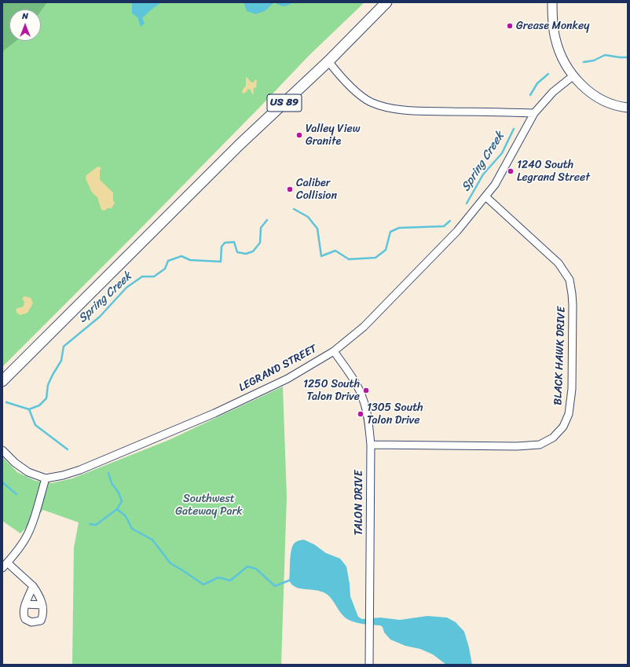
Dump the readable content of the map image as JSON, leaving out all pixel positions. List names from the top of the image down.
{
  "streets": {
    "highway": ["US 89"],
    "street": ["BLACK HAWK DRIVE", "LEGRAND STREET", "TALON DRIVE"]
  },
  "crossings": [
    ["BLACK HAWK DRIVE", "LEGRAND STREET"],
    ["BLACK HAWK DRIVE", "TALON DRIVE"],
    ["LEGRAND STREET", "TALON DRIVE"]
  ],
  "water": ["Spring Creek"],
  "parks": ["Southwest Gateway Park"],
  "places": [
    "Grease Monkey",
    "Valley View Granite",
    "1240 South Legrand Street",
    "Caliber Collision",
    "1250 South Talon Drive",
    "1305 South Talon Drive"
  ],
  "north": "top"
}
